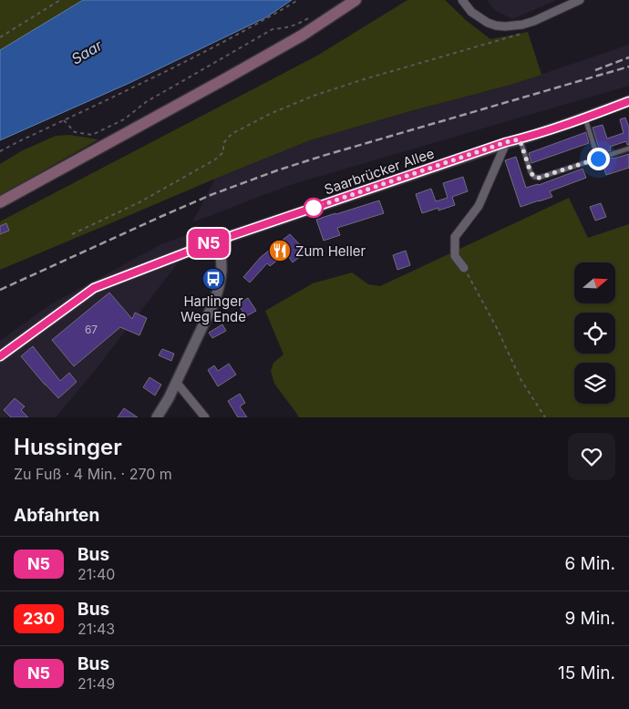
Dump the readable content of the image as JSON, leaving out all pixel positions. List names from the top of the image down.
{
  "streets": {
    "street": ["Saarbrücker Allee"]
  },
  "water": ["Saar"],
  "places": {
    "restaurant": ["Zum Heller"],
    "bus stop": ["Harlinger Weg Ende"]
  },
  "lines": ["bus line N5"],
  "house_numbers": ["67"],
  "north": "right",
  "page": {
    "on_map": "N5",
    "heading": [
      ["Hussinger", "Zu Fuß · 4 Min. · 270 m"],
      "Abfahrten"
    ],
    "list": [
      {
        "mark": "N5",
        "name": "Bus",
        "note": "21:40",
        "value": "6 Min."
      },
      {
        "mark": "230",
        "name": "Bus",
        "note": "21:43",
        "value": "9 Min."
      },
      {
        "mark": "N5",
        "name": "Bus",
        "note": "21:49",
        "value": "15 Min."
      }
    ]
  }
}
